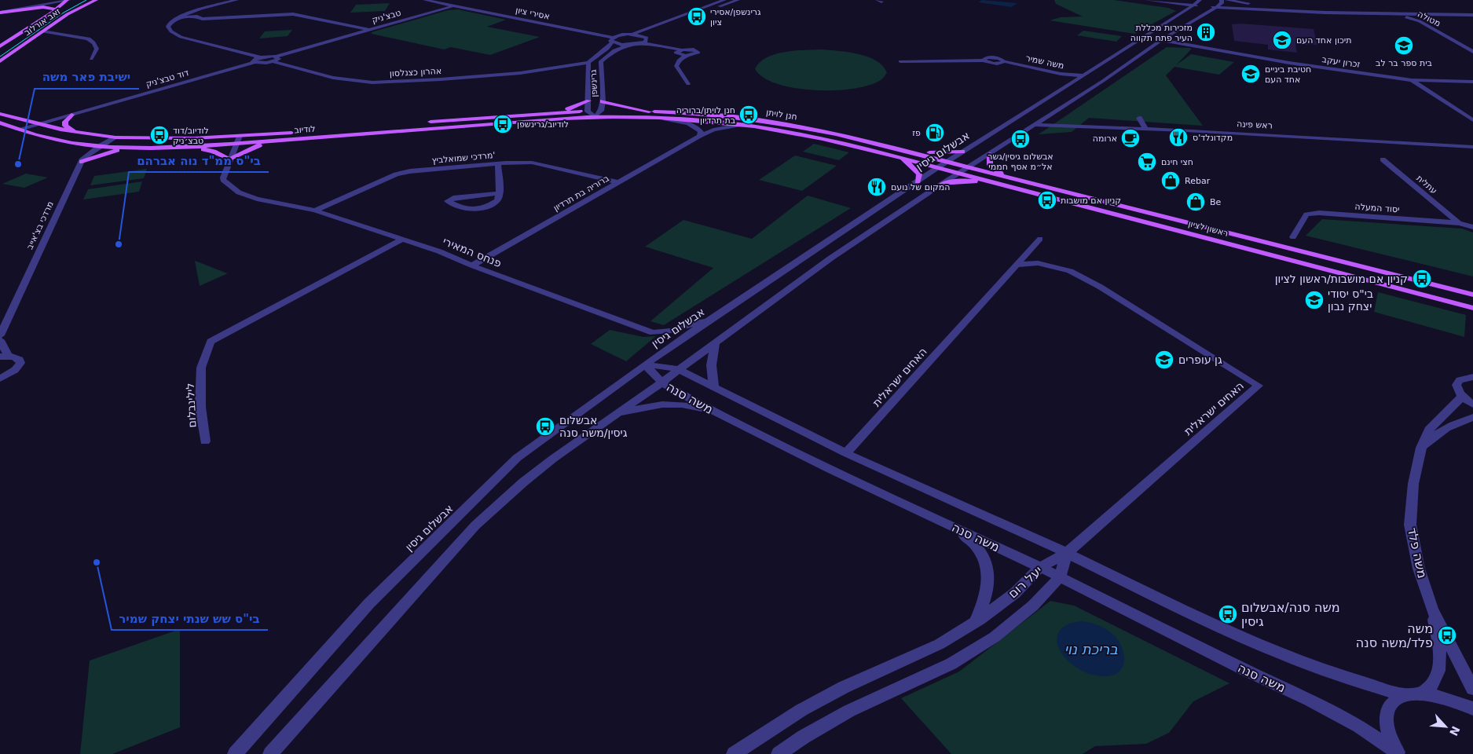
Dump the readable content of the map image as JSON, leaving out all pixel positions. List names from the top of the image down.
{
  "streets": {
    "main road": [
      "זאב אורלוב",
      "חנן לויתן",
      "לודיוב",
      "ראשון לציון"
    ],
    "street": [
      "אסירי ציון",
      "טבצ'ניק",
      "מטולה",
      "משה שמיר",
      "זכרון יעקב",
      "אהרון כצנלסון",
      "דוד טבצ'ניק",
      "גרינשפן",
      "ראש פינה",
      "אבשלום גיסין",
      "מרדכי שמואלביץ'",
      "עתלית",
      "ברוריה בת תרדיון",
      "יסוד המעלה",
      "מרדכי בצ'אייב",
      "פנחס המאירי",
      "האחים ישראלית",
      "משה סנה",
      "לילינבלום",
      "משה פלד",
      "יעל רום"
    ]
  },
  "crossings": [
    ["אסירי ציון", "טבצ'ניק"],
    ["אסירי ציון", "גרינשפן"],
    ["משה שמיר", "אבשלום גיסין"],
    ["זכרון יעקב", "אבשלום גיסין"],
    ["אהרון כצנלסון", "דוד טבצ'ניק"],
    ["אהרון כצנלסון", "גרינשפן"],
    ["דוד טבצ'ניק", "לודיוב"],
    ["גרינשפן", "חנן לויתן"],
    ["גרינשפן", "לודיוב"],
    ["חנן לויתן", "לודיוב"],
    ["חנן לויתן", "אבשלום גיסין"],
    ["חנן לויתן", "ברוריה בת תרדיון"],
    ["חנן לויתן", "ראשון לציון"],
    ["ראש פינה", "אבשלום גיסין"],
    ["לודיוב", "מרדכי בצ'אייב"],
    ["אבשלום גיסין", "ראשון לציון"],
    ["אבשלום גיסין", "פנחס המאירי"],
    ["אבשלום גיסין", "משה סנה"],
    ["מרדכי שמואלביץ'", "ברוריה בת תרדיון"],
    ["מרדכי שמואלביץ'", "פנחס המאירי"],
    ["עתלית", "יסוד המעלה"],
    ["ברוריה בת תרדיון", "פנחס המאירי"],
    ["פנחס המאירי", "לילינבלום"],
    ["האחים ישראלית", "משה סנה"],
    ["האחים ישראלית", "יעל רום"],
    ["משה סנה", "יעל רום"]
  ],
  "water": ["בריכת נוי"],
  "places": {
    "bus stop": [
      "גרינשפן/אסירי ציון",
      "חנן לויתן/ברוריה בת תרדיון",
      "לודיוב/גרינשפן",
      "לודיוב/דוד טבצ׳ניק",
      "אבשלום גיסין/גשר אל״מ אסף חממי",
      "קניון אם מושבות",
      "קניון אם מושבות/ראשון לציון",
      "אבשלום גיסין/משה סנה",
      "משה סנה/אבשלום גיסין",
      "משה פלד/משה סנה"
    ],
    "building": ["מזכירות מכללת העיר פתח תקווה"],
    "school or university": [
      "תיכון אחד העם",
      "בית ספר בר לב",
      "חטיבת ביניים אחד העם",
      "בי\"ס יסודי יצחק נבון",
      "גן עופרים"
    ],
    "fuel station": ["פז"],
    "restaurant": ["מקדונלד'ס", "המקום של נועם"],
    "cafe": ["ארומה"],
    "supermarket": ["חצי חינם"],
    "other": ["ישיבת פאר משה", "בי\"ס ממ\"ד נוה אברהם", "בי\"ס שש שנתי יצחק שמיר"],
    "shop": ["Rebar", "Be"]
  },
  "north": "bottom right"
}
